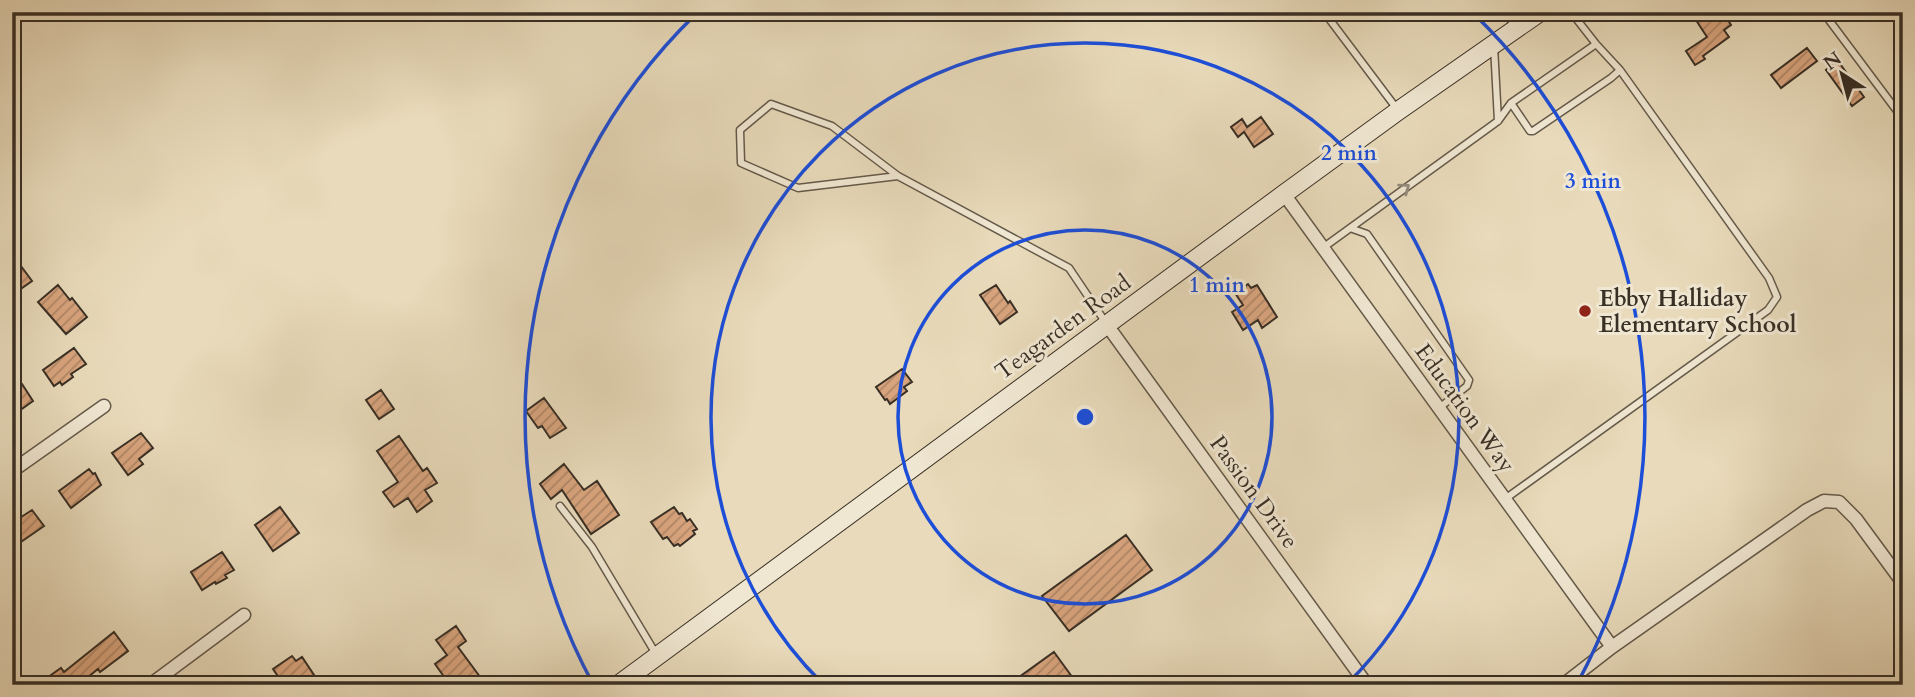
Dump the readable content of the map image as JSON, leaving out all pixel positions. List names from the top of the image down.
{
  "streets": {
    "street": ["Teagarden Road", "Education Way", "Passion Drive"]
  },
  "crossings": [
    ["Teagarden Road", "Education Way"],
    ["Teagarden Road", "Passion Drive"]
  ],
  "places": ["Ebby Halliday Elementary School"],
  "north": "top left",
  "rings": ["2 min", "3 min", "1 min"]
}
